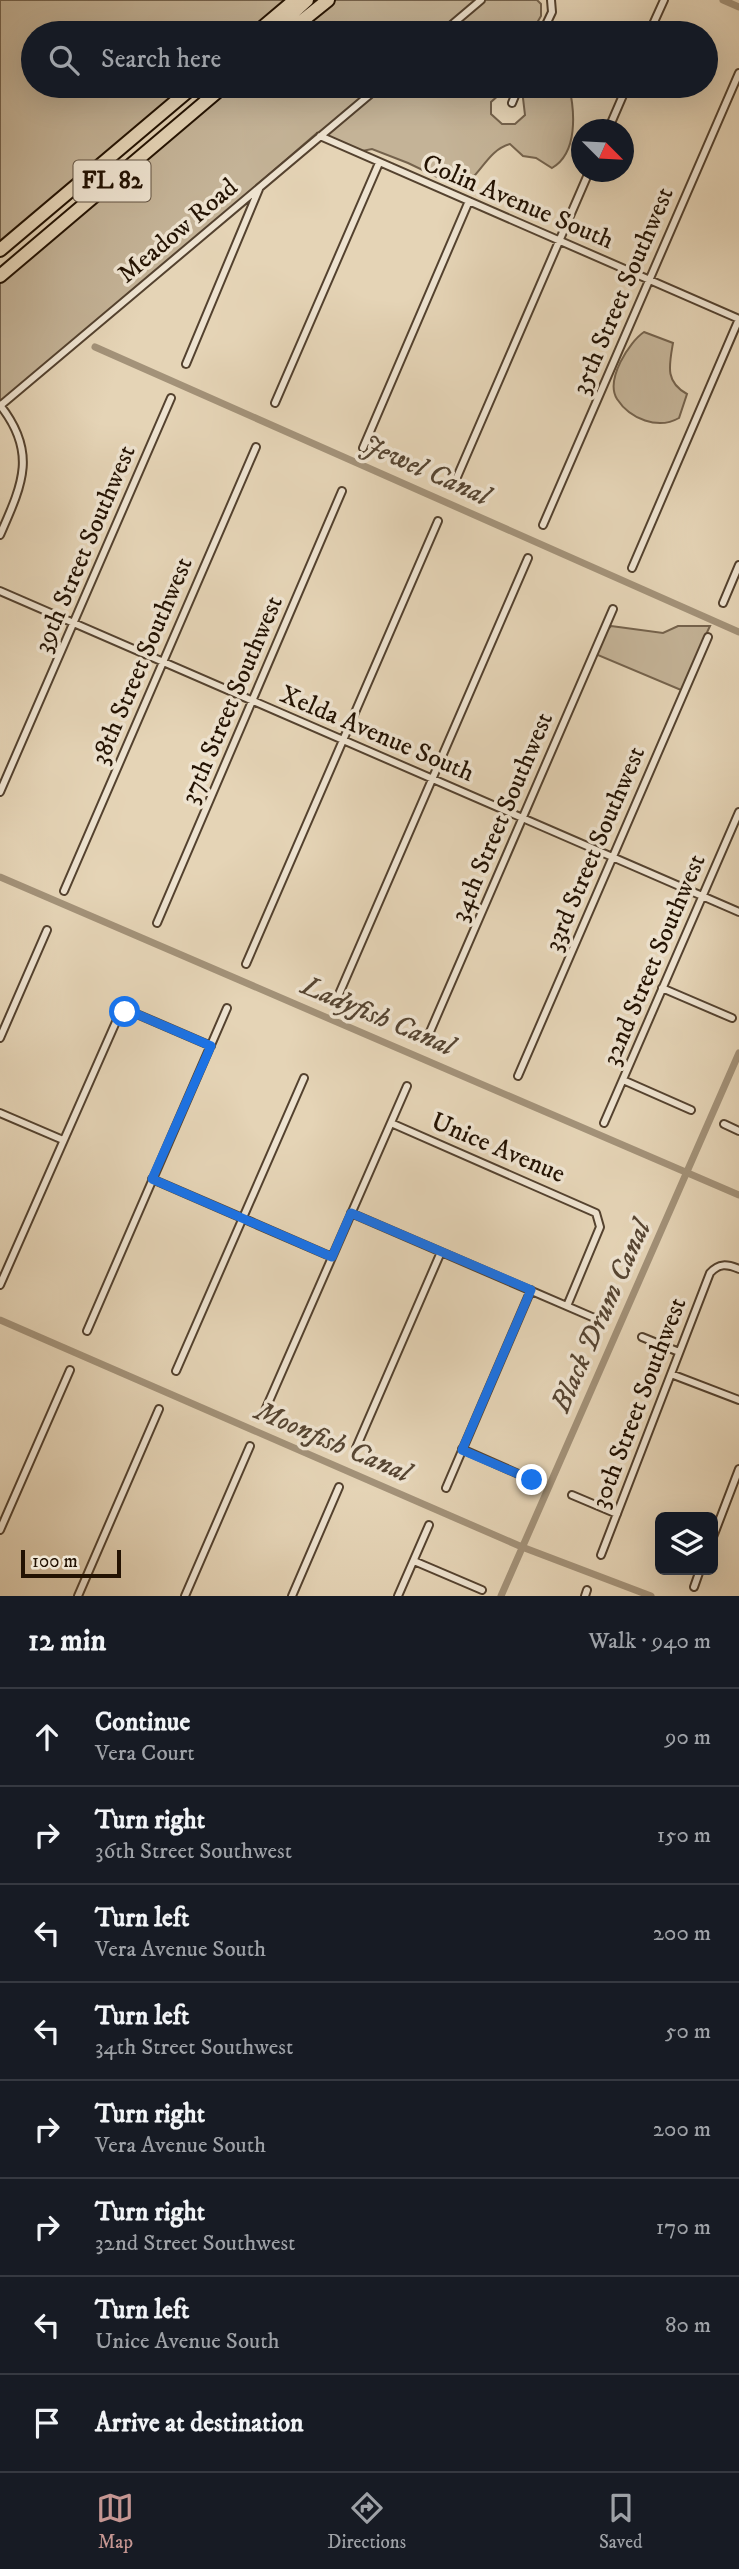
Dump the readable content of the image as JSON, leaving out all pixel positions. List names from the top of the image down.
{
  "streets": {
    "highway": ["FL 82"],
    "street": [
      "Colin Avenue South",
      "Meadow Road",
      "35th Street Southwest",
      "39th Street Southwest",
      "38th Street Southwest",
      "37th Street Southwest",
      "Xelda Avenue South",
      "34th Street Southwest",
      "33rd Street Southwest",
      "32nd Street Southwest",
      "Unice Avenue",
      "30th Street Southwest"
    ]
  },
  "crossings": [
    ["Colin Avenue South", "Meadow Road"],
    ["Colin Avenue South", "35th Street Southwest"],
    ["39th Street Southwest", "Xelda Avenue South"],
    ["38th Street Southwest", "Xelda Avenue South"],
    ["37th Street Southwest", "Xelda Avenue South"],
    ["Xelda Avenue South", "34th Street Southwest"],
    ["Xelda Avenue South", "33rd Street Southwest"],
    ["Xelda Avenue South", "32nd Street Southwest"]
  ],
  "water": [
    "Jewel Canal",
    "Ladyfish Canal",
    "Black Drum Canal",
    "Moonfish Canal"
  ],
  "scale_bar": "100 m",
  "north": "bottom right",
  "page": {
    "search": "Search here",
    "scale": "100 m",
    "heading": ["12 min", "Walk · 940 m"],
    "list": [
      ["Continue", "Vera Court", "90 m"],
      ["Turn right", "36th Street Southwest", "150 m"],
      ["Turn left", "Vera Avenue South", "200 m"],
      ["Turn left", "34th Street Southwest", "50 m"],
      ["Turn right", "Vera Avenue South", "200 m"],
      ["Turn right", "32nd Street Southwest", "170 m"],
      ["Turn left", "Unice Avenue South", "80 m"],
      "Arrive at destination"
    ],
    "nav": ["Map", "Directions", "Saved"]
  }
}
